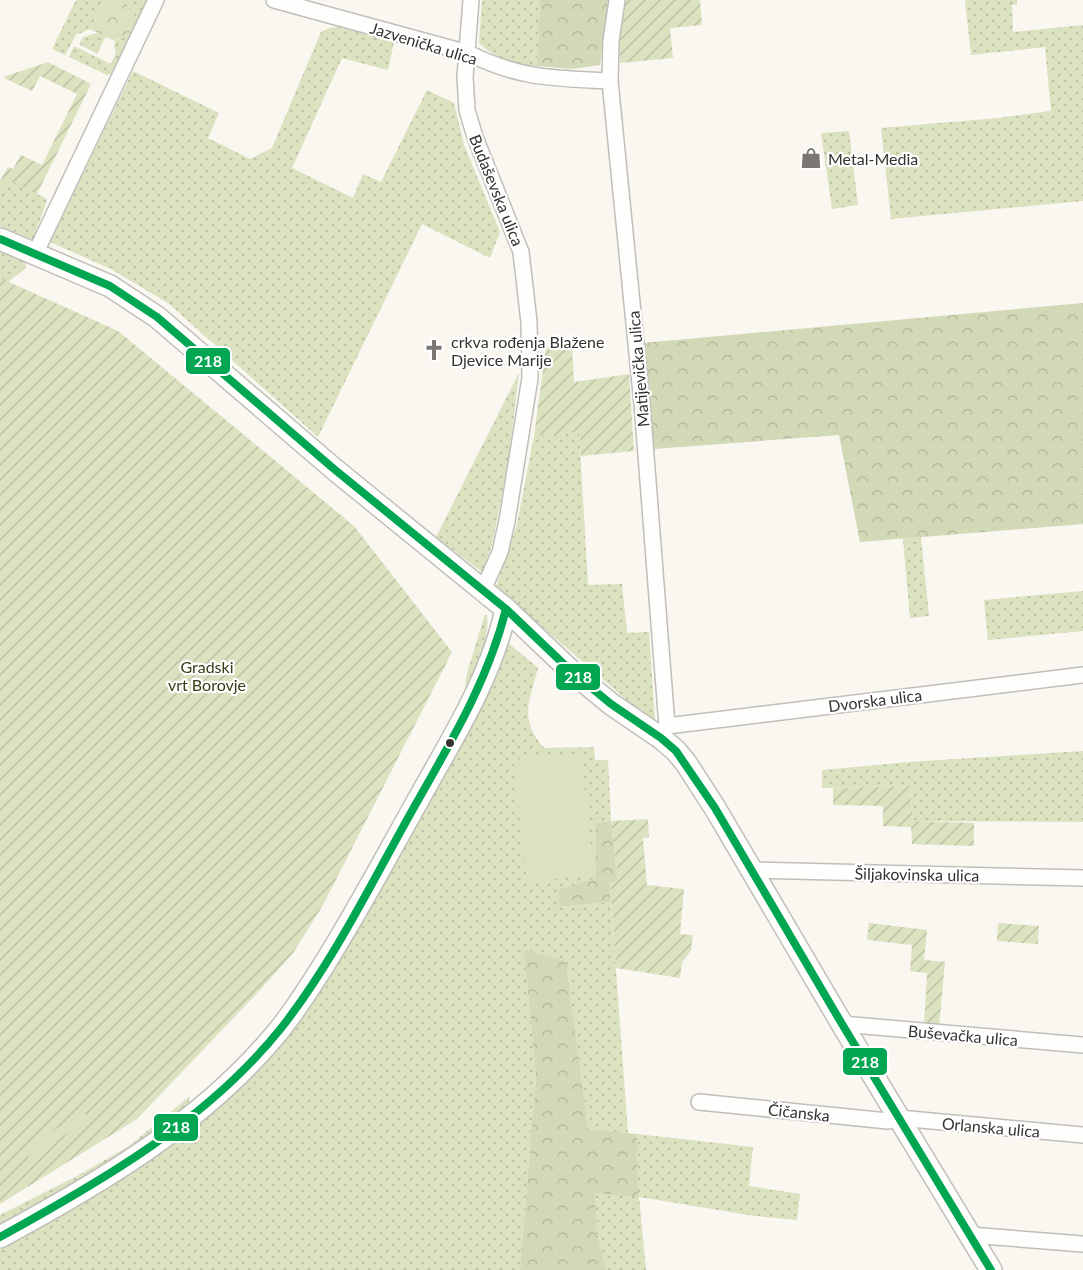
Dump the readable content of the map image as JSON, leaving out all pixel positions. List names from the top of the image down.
{
  "streets": {
    "street": [
      "Jazvenička ulica",
      "Budaševska ulica",
      "Matijevička ulica",
      "Dvorska ulica",
      "Šiljakovinska ulica",
      "Buševačka ulica",
      "Čičanska",
      "Orlanska ulica"
    ]
  },
  "crossings": [
    ["Jazvenička ulica", "Budaševska ulica"],
    ["Jazvenička ulica", "Matijevička ulica"],
    ["Matijevička ulica", "Dvorska ulica"],
    ["Čičanska", "Orlanska ulica"]
  ],
  "parks": ["Gradski vrt Borovje"],
  "places": {
    "shop": ["Metal-Media"],
    "church": ["crkva rođenja Blažene Djevice Marije"]
  },
  "lines": ["transit line 218"]
}
